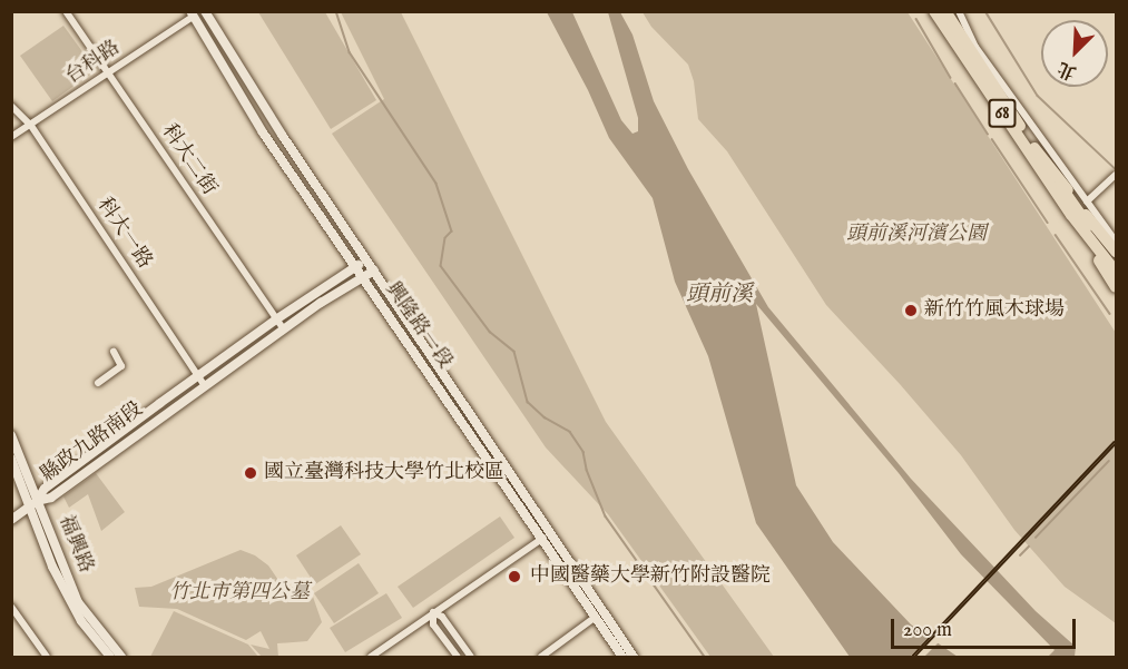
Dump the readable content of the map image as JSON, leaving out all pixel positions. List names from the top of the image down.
{
  "streets": {
    "highway": ["68"],
    "street": [
      "台科路",
      "科大二街",
      "科大一路",
      "興隆路一段",
      "縣政九路南段",
      "福興路"
    ]
  },
  "crossings": [
    ["台科路", "科大二街"],
    ["台科路", "科大一路"],
    ["台科路", "興隆路一段"],
    ["科大二街", "縣政九路南段"],
    ["科大一路", "縣政九路南段"],
    ["興隆路一段", "縣政九路南段"],
    ["縣政九路南段", "福興路"]
  ],
  "water": ["頭前溪"],
  "parks": ["頭前溪河濱公園", "竹北市第四公墓"],
  "places": ["新竹竹風木球場", "國立臺灣科技大學竹北校區", "中國醫藥大學新竹附設醫院"],
  "scale_bar": "200 m",
  "north": "bottom left"
}
